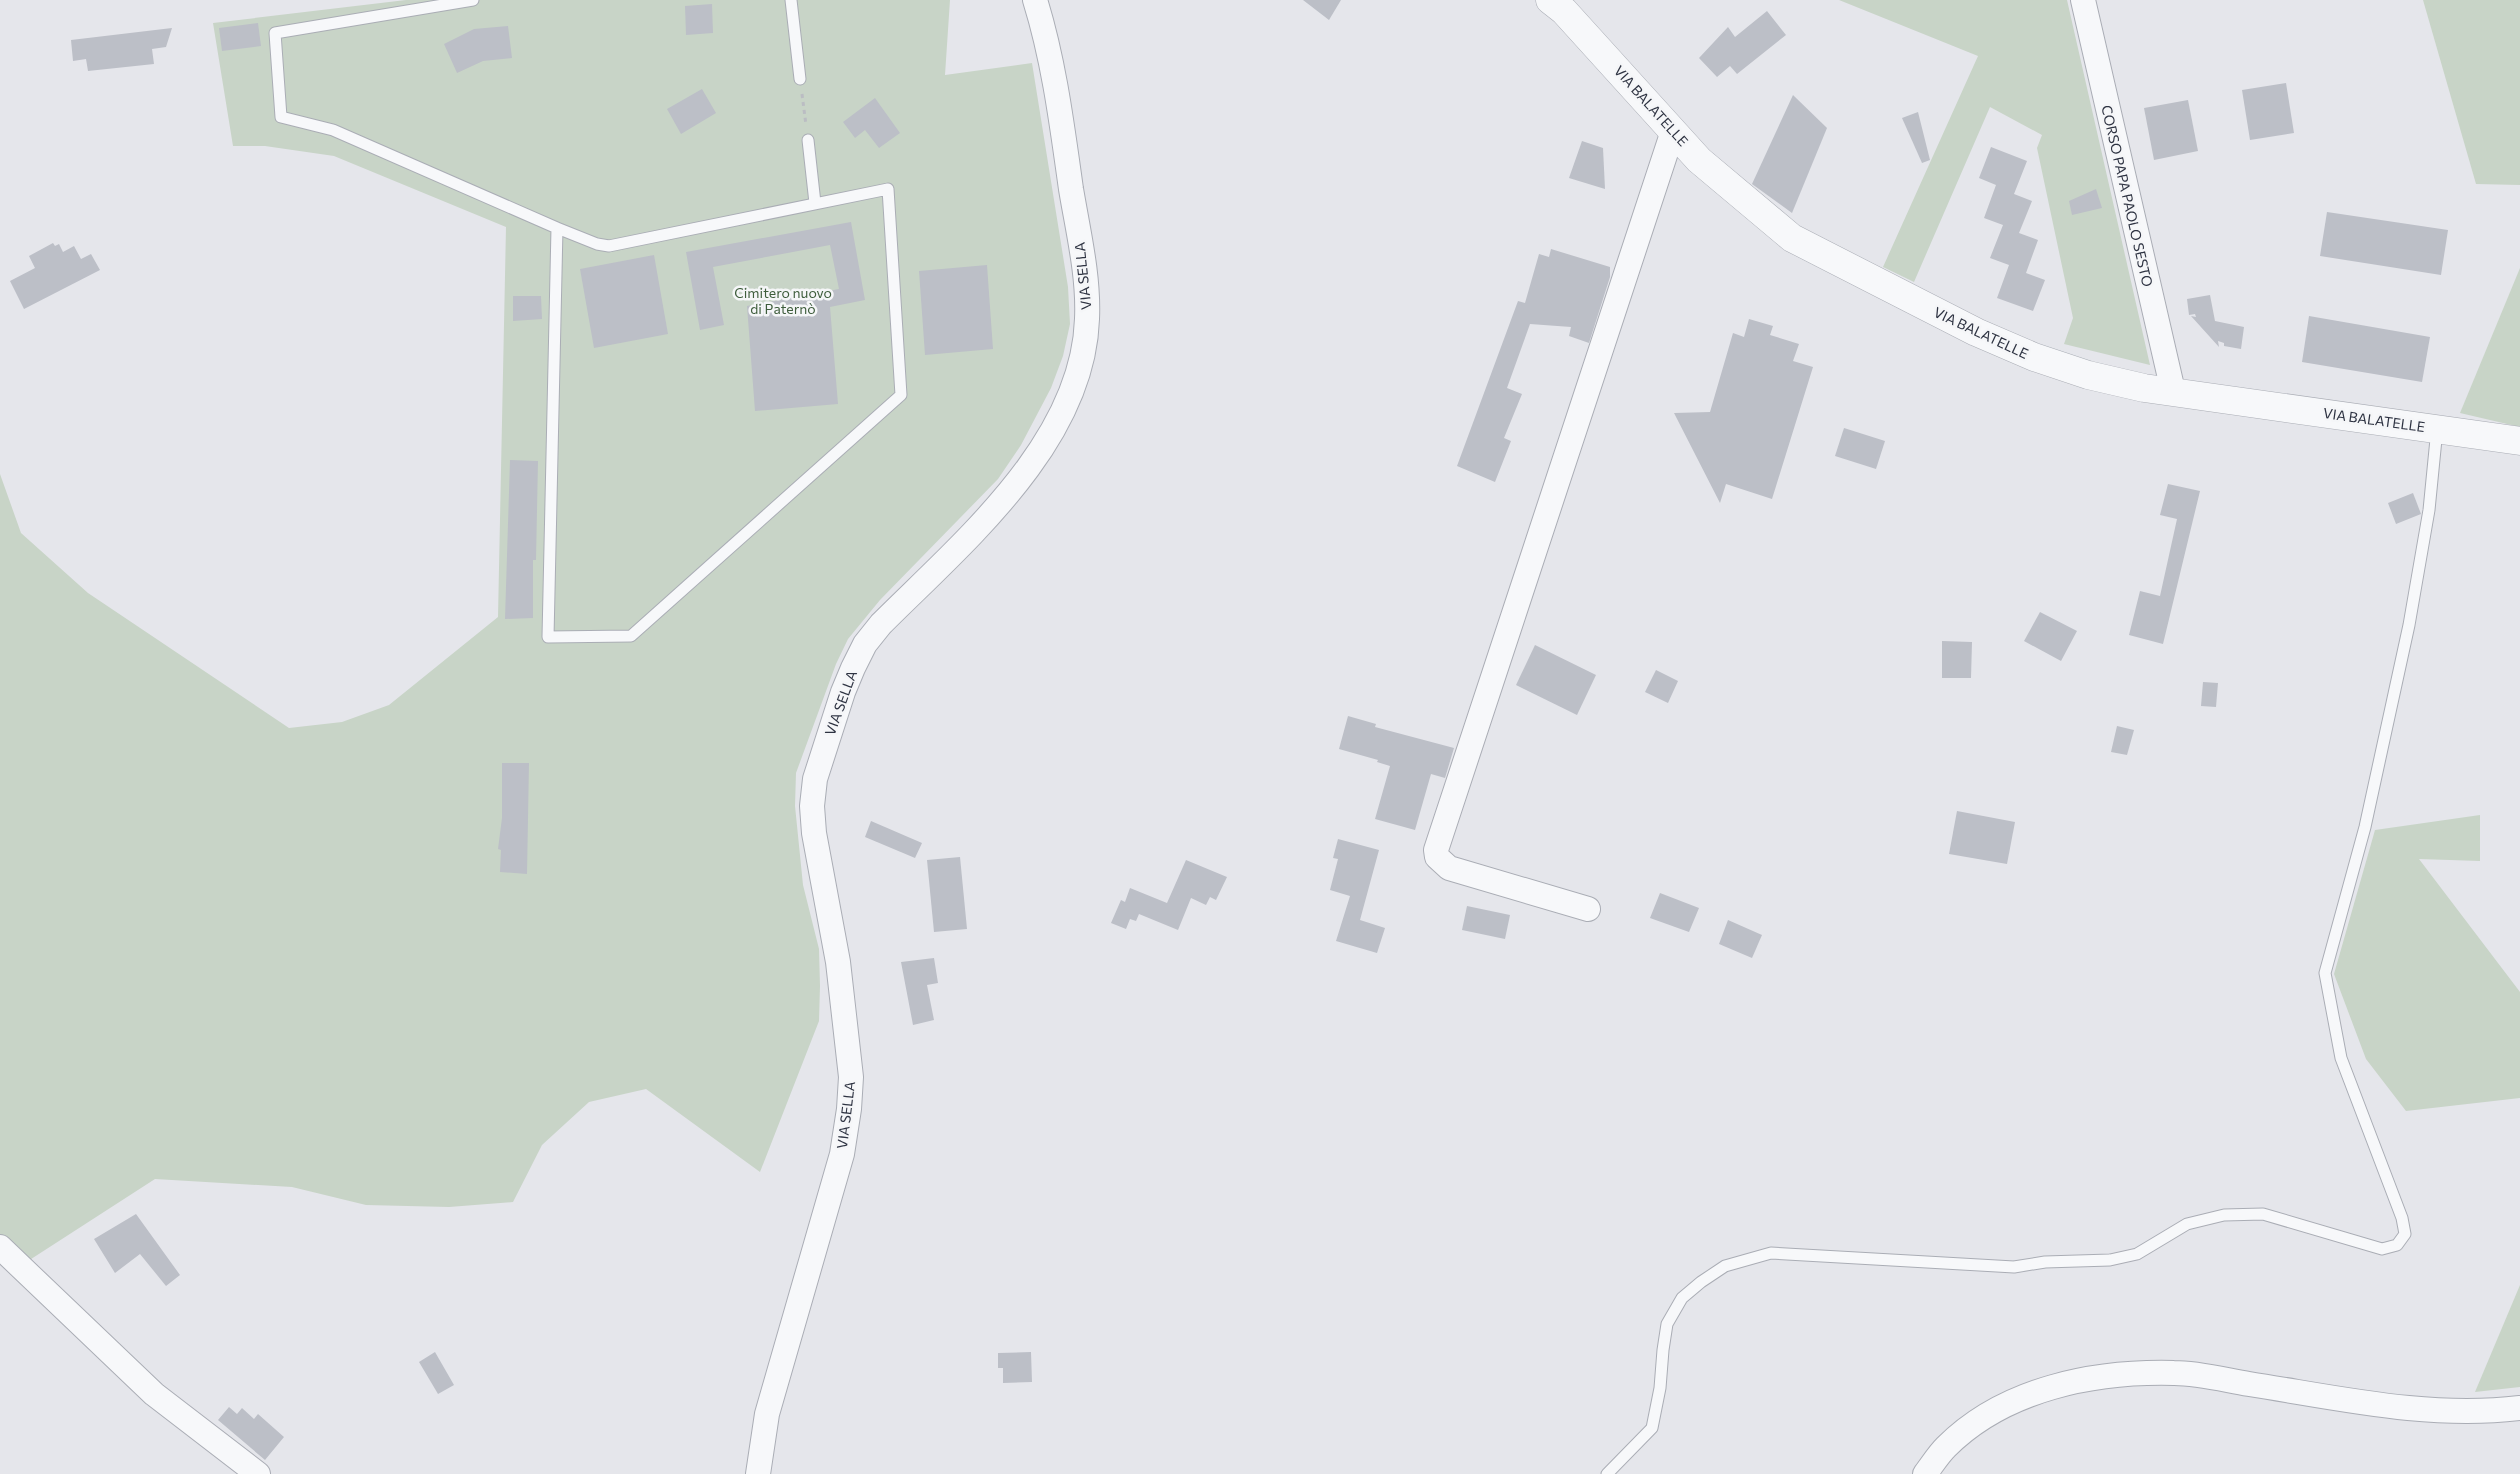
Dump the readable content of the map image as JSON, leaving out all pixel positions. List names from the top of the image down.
{
  "streets": {
    "street": ["VIA BALATELLE", "CORSO PAPA PAOLO SESTO", "VIA SELLA"]
  },
  "crossings": [
    ["VIA BALATELLE", "CORSO PAPA PAOLO SESTO"]
  ],
  "parks": ["Cimitero nuovo di Paternò"]
}
